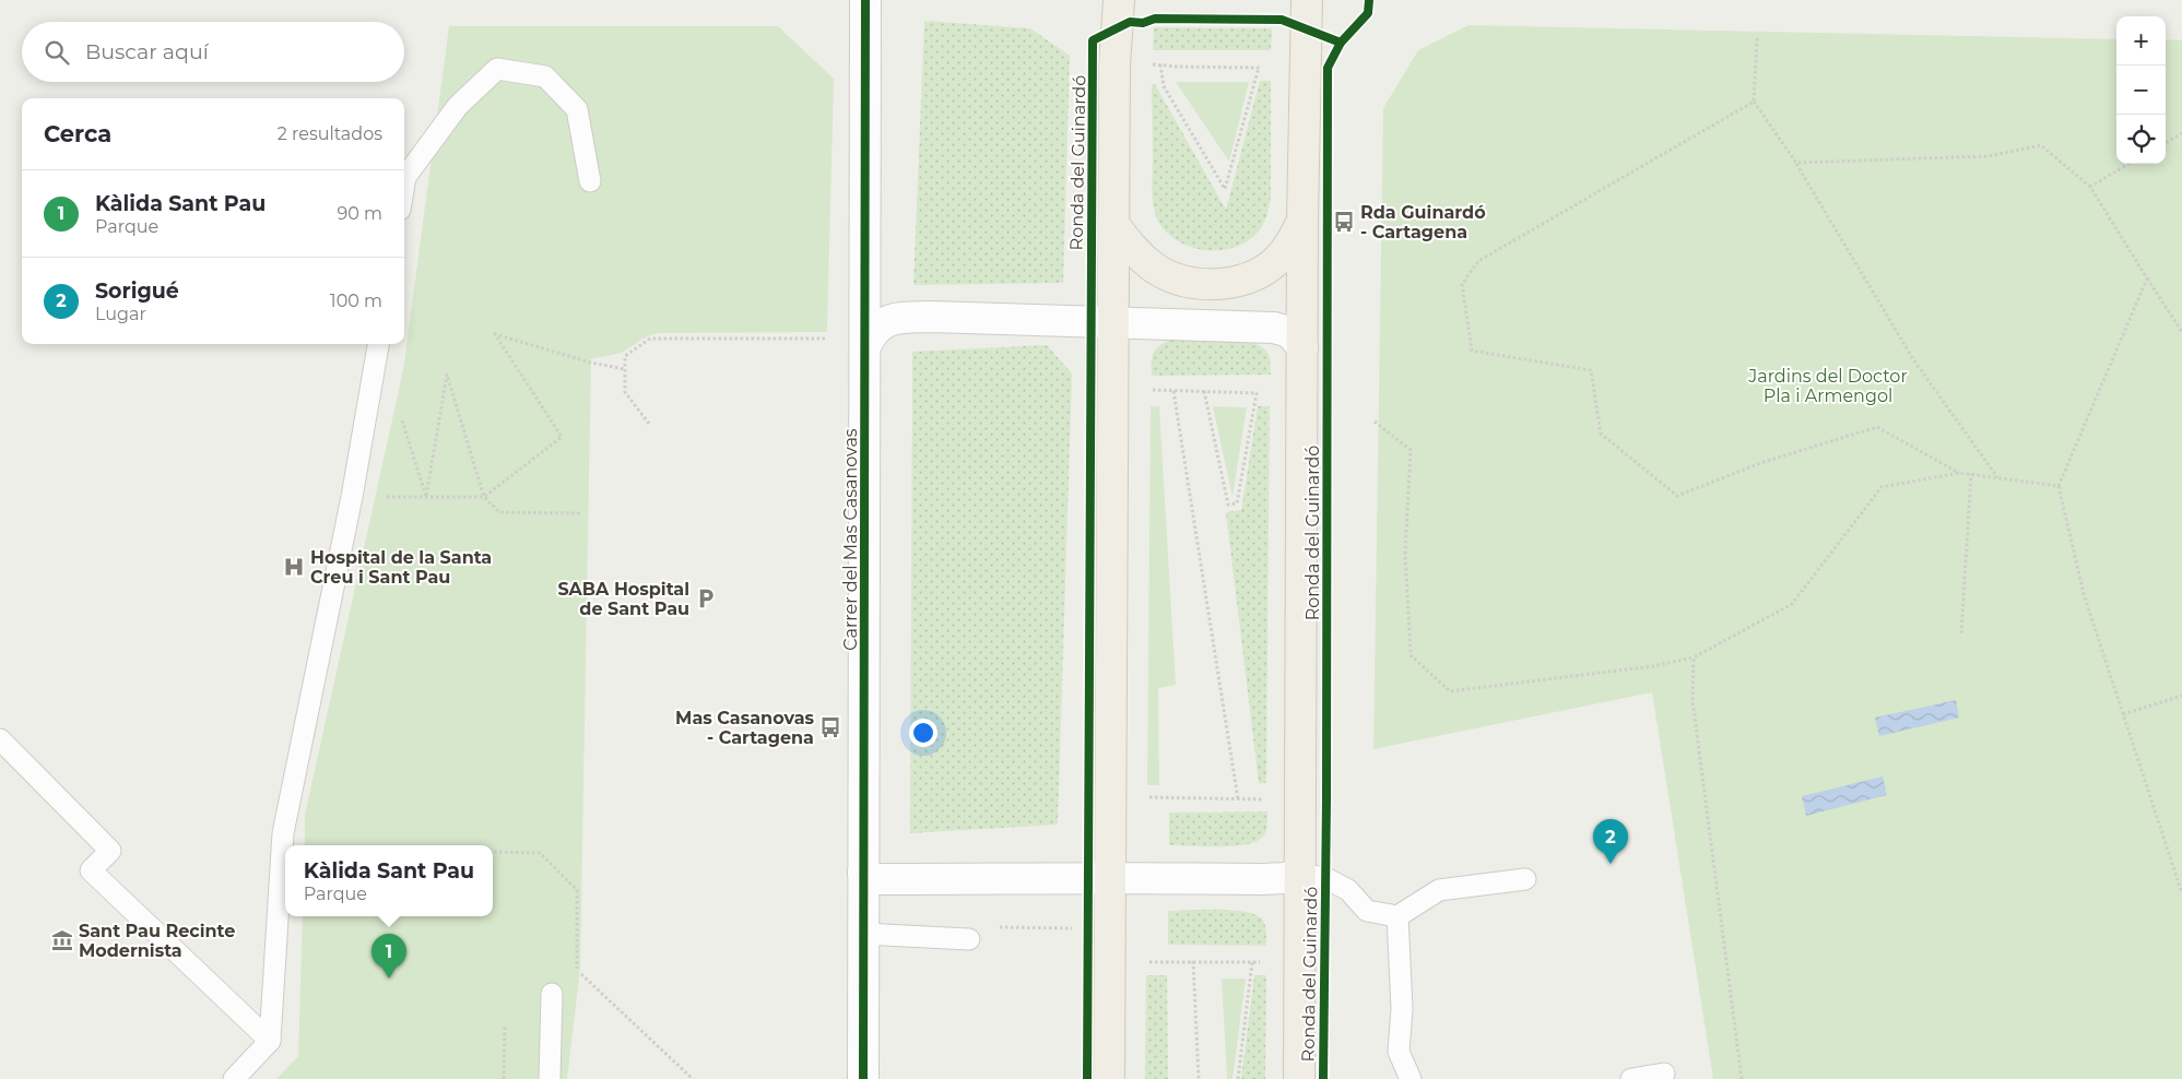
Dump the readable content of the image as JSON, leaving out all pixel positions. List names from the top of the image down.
{
  "streets": {
    "main road": ["Ronda del Guinardó"],
    "street": ["Carrer del Mas Casanovas"]
  },
  "parks": ["Jardins del Doctor Pla i Armengol"],
  "places": {
    "bus stop": ["Rda Guinardó - Cartagena", "Mas Casanovas - Cartagena"],
    "hospital": ["Hospital de la Santa Creu i Sant Pau"],
    "parking": ["SABA Hospital de Sant Pau"],
    "museum": ["Sant Pau Recinte Modernista"]
  },
  "page": {
    "map_buttons": ["+", "−"],
    "search": "Buscar aquí",
    "heading": ["Cerca", "2 resultados"],
    "list": [
      {
        "mark": "1",
        "name": "Kàlida Sant Pau",
        "note": "Parque",
        "value": "90 m"
      },
      {
        "mark": "2",
        "name": "Sorigué",
        "note": "Lugar",
        "value": "100 m"
      }
    ],
    "pins": ["2", "1"],
    "popup": ["Kàlida Sant Pau", "Parque"]
  }
}
